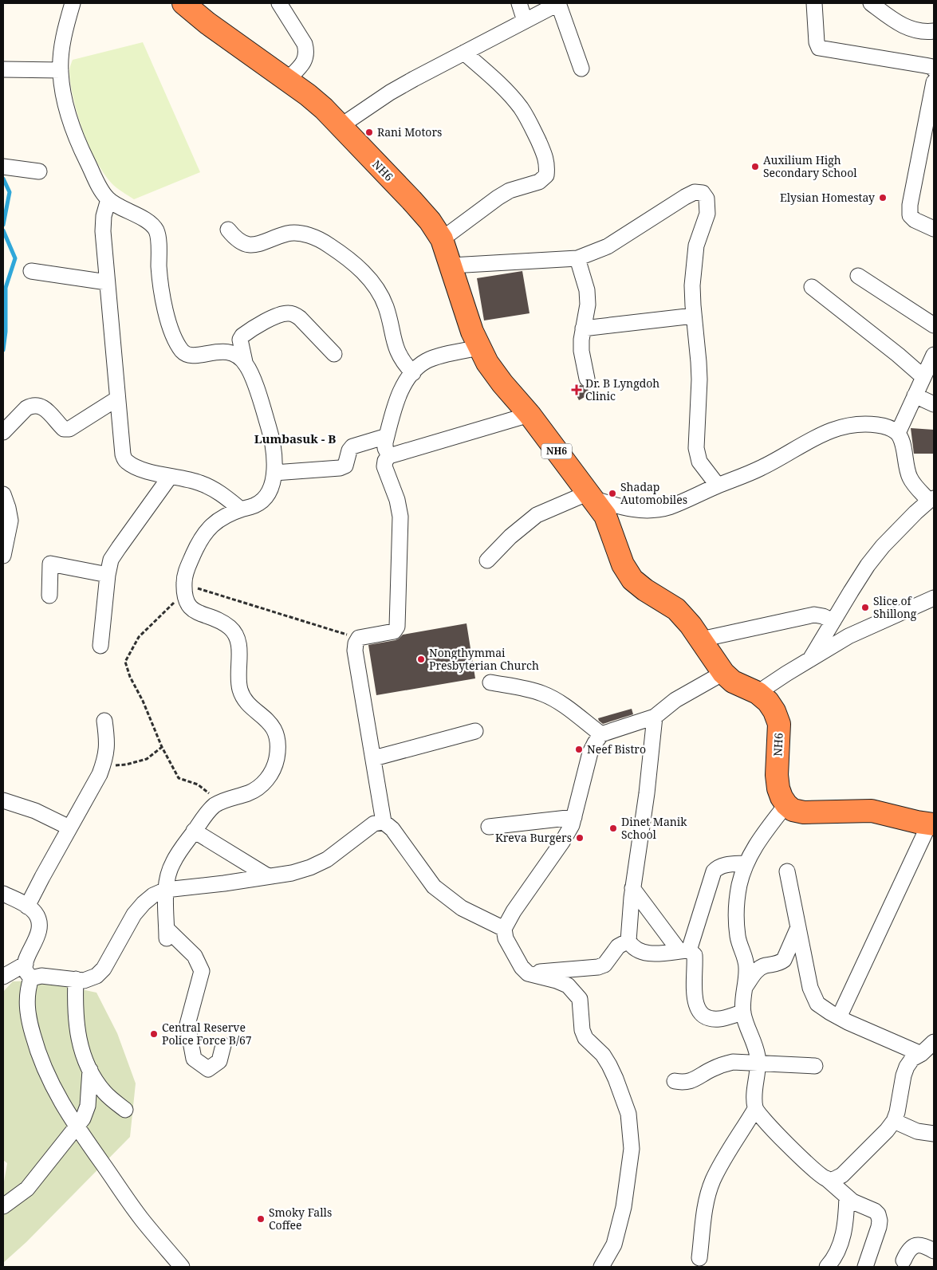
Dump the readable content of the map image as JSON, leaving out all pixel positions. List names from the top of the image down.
{
  "streets": {
    "highway": ["NH6"]
  },
  "districts": ["Lumbasuk - B"],
  "places": {
    "other": [
      "Rani Motors",
      "Auxilium High Secondary School",
      "Elysian Homestay",
      "Shadap Automobiles",
      "Slice of Shillong",
      "Nongthymmai Presbyterian Church",
      "Neef Bistro",
      "Dinet Manik School",
      "Kreva Burgers",
      "Central Reserve Police Force B/67",
      "Smoky Falls Coffee"
    ],
    "health": ["Dr. B Lyngdoh Clinic"]
  }
}
